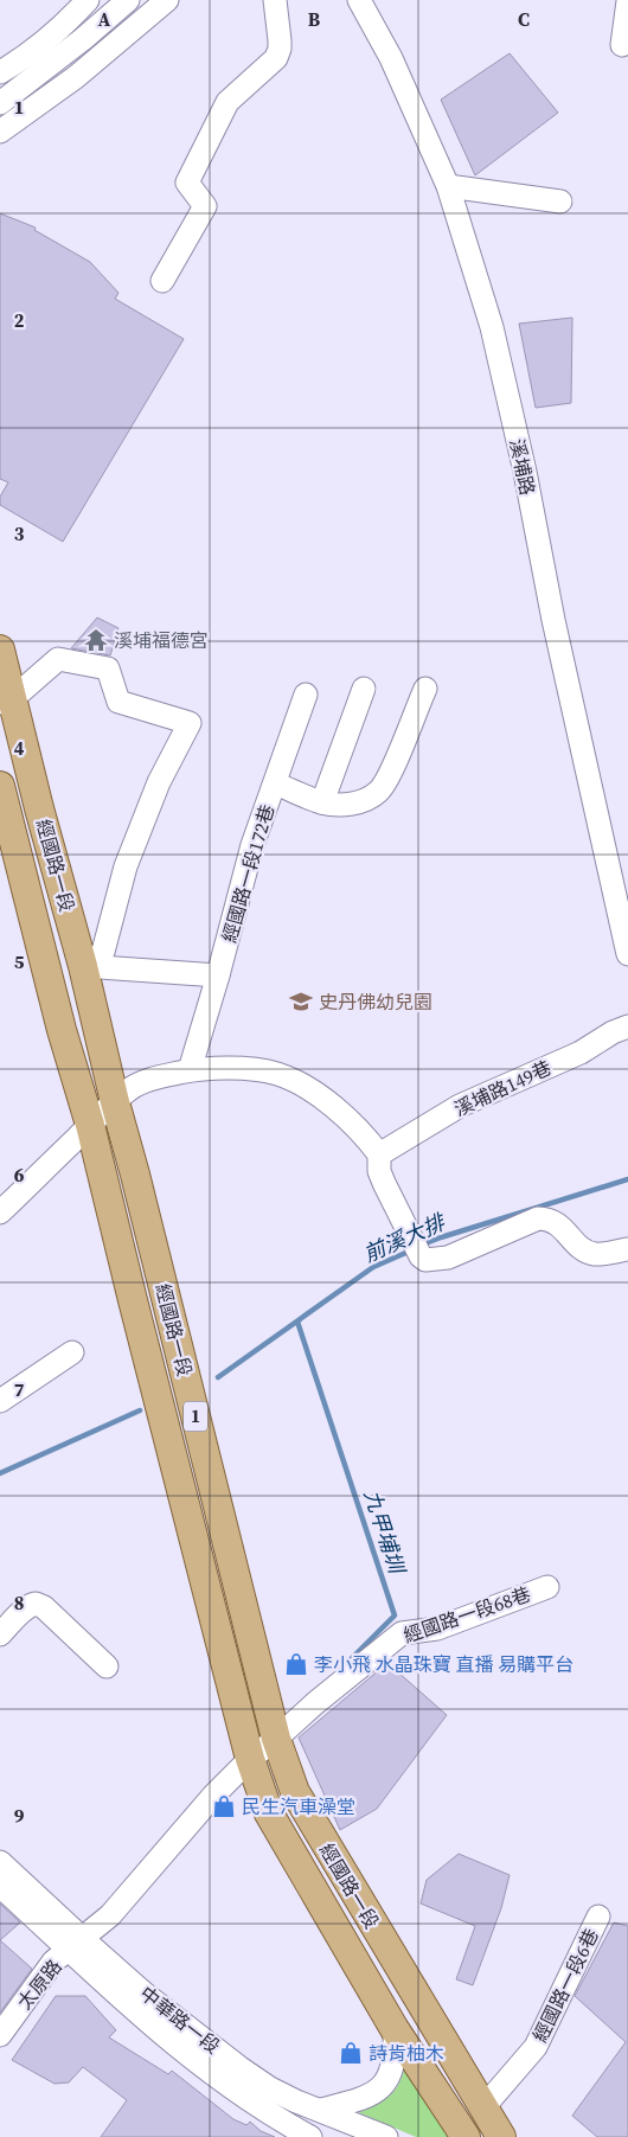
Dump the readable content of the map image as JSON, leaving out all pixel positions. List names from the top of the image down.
{
  "streets": {
    "main road": ["經國路一段", "1"],
    "street": [
      "溪埔路",
      "經國路一段172巷",
      "溪埔路149巷",
      "經國路一段68巷",
      "太原路",
      "經國路一段6巷",
      "中華路一段"
    ]
  },
  "crossings": [
    ["經國路一段", "經國路一段68巷"],
    ["經國路一段", "太原路"],
    ["經國路一段", "經國路一段6巷"],
    ["經國路一段68巷", "太原路"],
    ["太原路", "中華路一段"]
  ],
  "water": ["前溪大排", "九甲埔圳"],
  "places": {
    "temple": ["溪埔福德宮"],
    "school or university": ["史丹佛幼兒園"],
    "shop": ["李小飛 水晶珠寶 直播 易購平台", "民生汽車澡堂", "詩肯柚木"]
  },
  "grid": {
    "columns": ["A", "B", "C"],
    "rows": [
      "1",
      "2",
      "3",
      "4",
      "5",
      "6",
      "7",
      "8",
      "9"
    ]
  }
}
